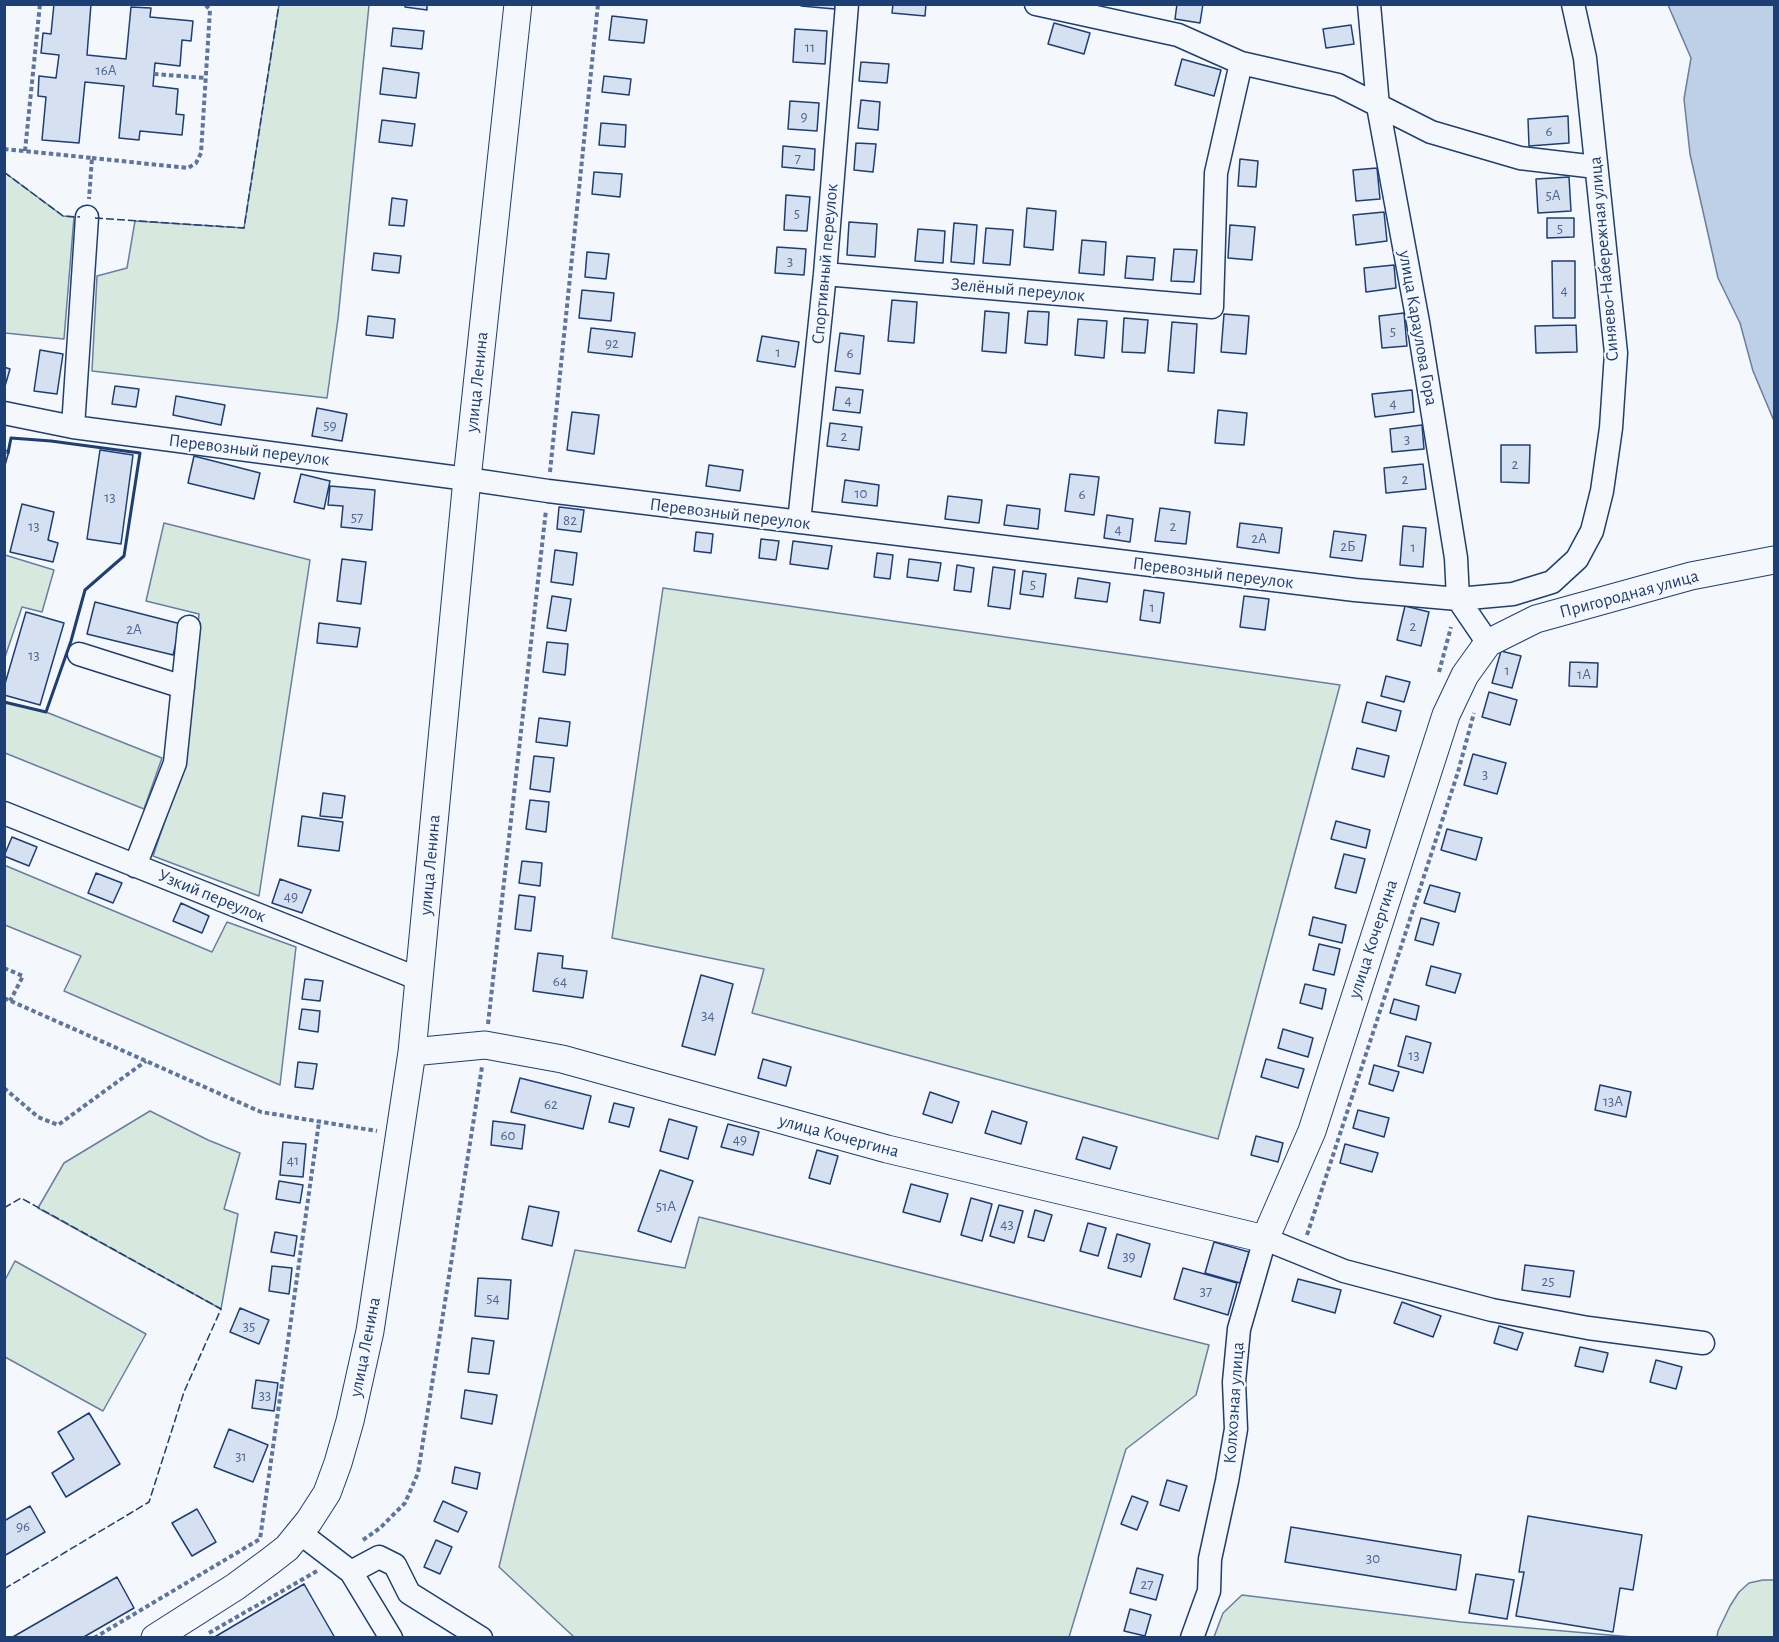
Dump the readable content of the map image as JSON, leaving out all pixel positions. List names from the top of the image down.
{
  "streets": {
    "main road": ["улица Ленина", "Пригородная улица", "улица Кочергина"],
    "street": [
      "Синяево-Набережная улица",
      "Спортивный переулок",
      "Зелёный переулок",
      "улица Караулова Гора",
      "Перевозный переулок",
      "Узкий переулок",
      "Колхозная улица"
    ]
  },
  "crossings": [
    ["Синяево-Набережная улица", "улица Караулова Гора"],
    ["Синяево-Набережная улица", "Перевозный переулок"],
    ["Спортивный переулок", "Зелёный переулок"],
    ["Спортивный переулок", "Перевозный переулок"],
    ["улица Караулова Гора", "Перевозный переулок"],
    ["улица Ленина", "Перевозный переулок"],
    ["улица Ленина", "Узкий переулок"],
    ["улица Ленина", "улица Кочергина"],
    ["Пригородная улица", "улица Кочергина"],
    ["улица Кочергина", "Колхозная улица"]
  ],
  "house_numbers": [
    "11",
    "16А",
    "9",
    "6",
    "7",
    "5А",
    "5",
    "5",
    "3",
    "4",
    "5",
    "92",
    "1",
    "6",
    "4",
    "4",
    "59",
    "2",
    "3",
    "2",
    "2",
    "10",
    "6",
    "13",
    "57",
    "82",
    "13",
    "2",
    "4",
    "2А",
    "2Б",
    "1",
    "5",
    "1",
    "2",
    "2А",
    "13",
    "1",
    "1А",
    "3",
    "49",
    "64",
    "34",
    "13",
    "13А",
    "62",
    "60",
    "49",
    "41",
    "51А",
    "43",
    "39",
    "25",
    "37",
    "54",
    "35",
    "33",
    "31",
    "96",
    "30",
    "27"
  ]
}
